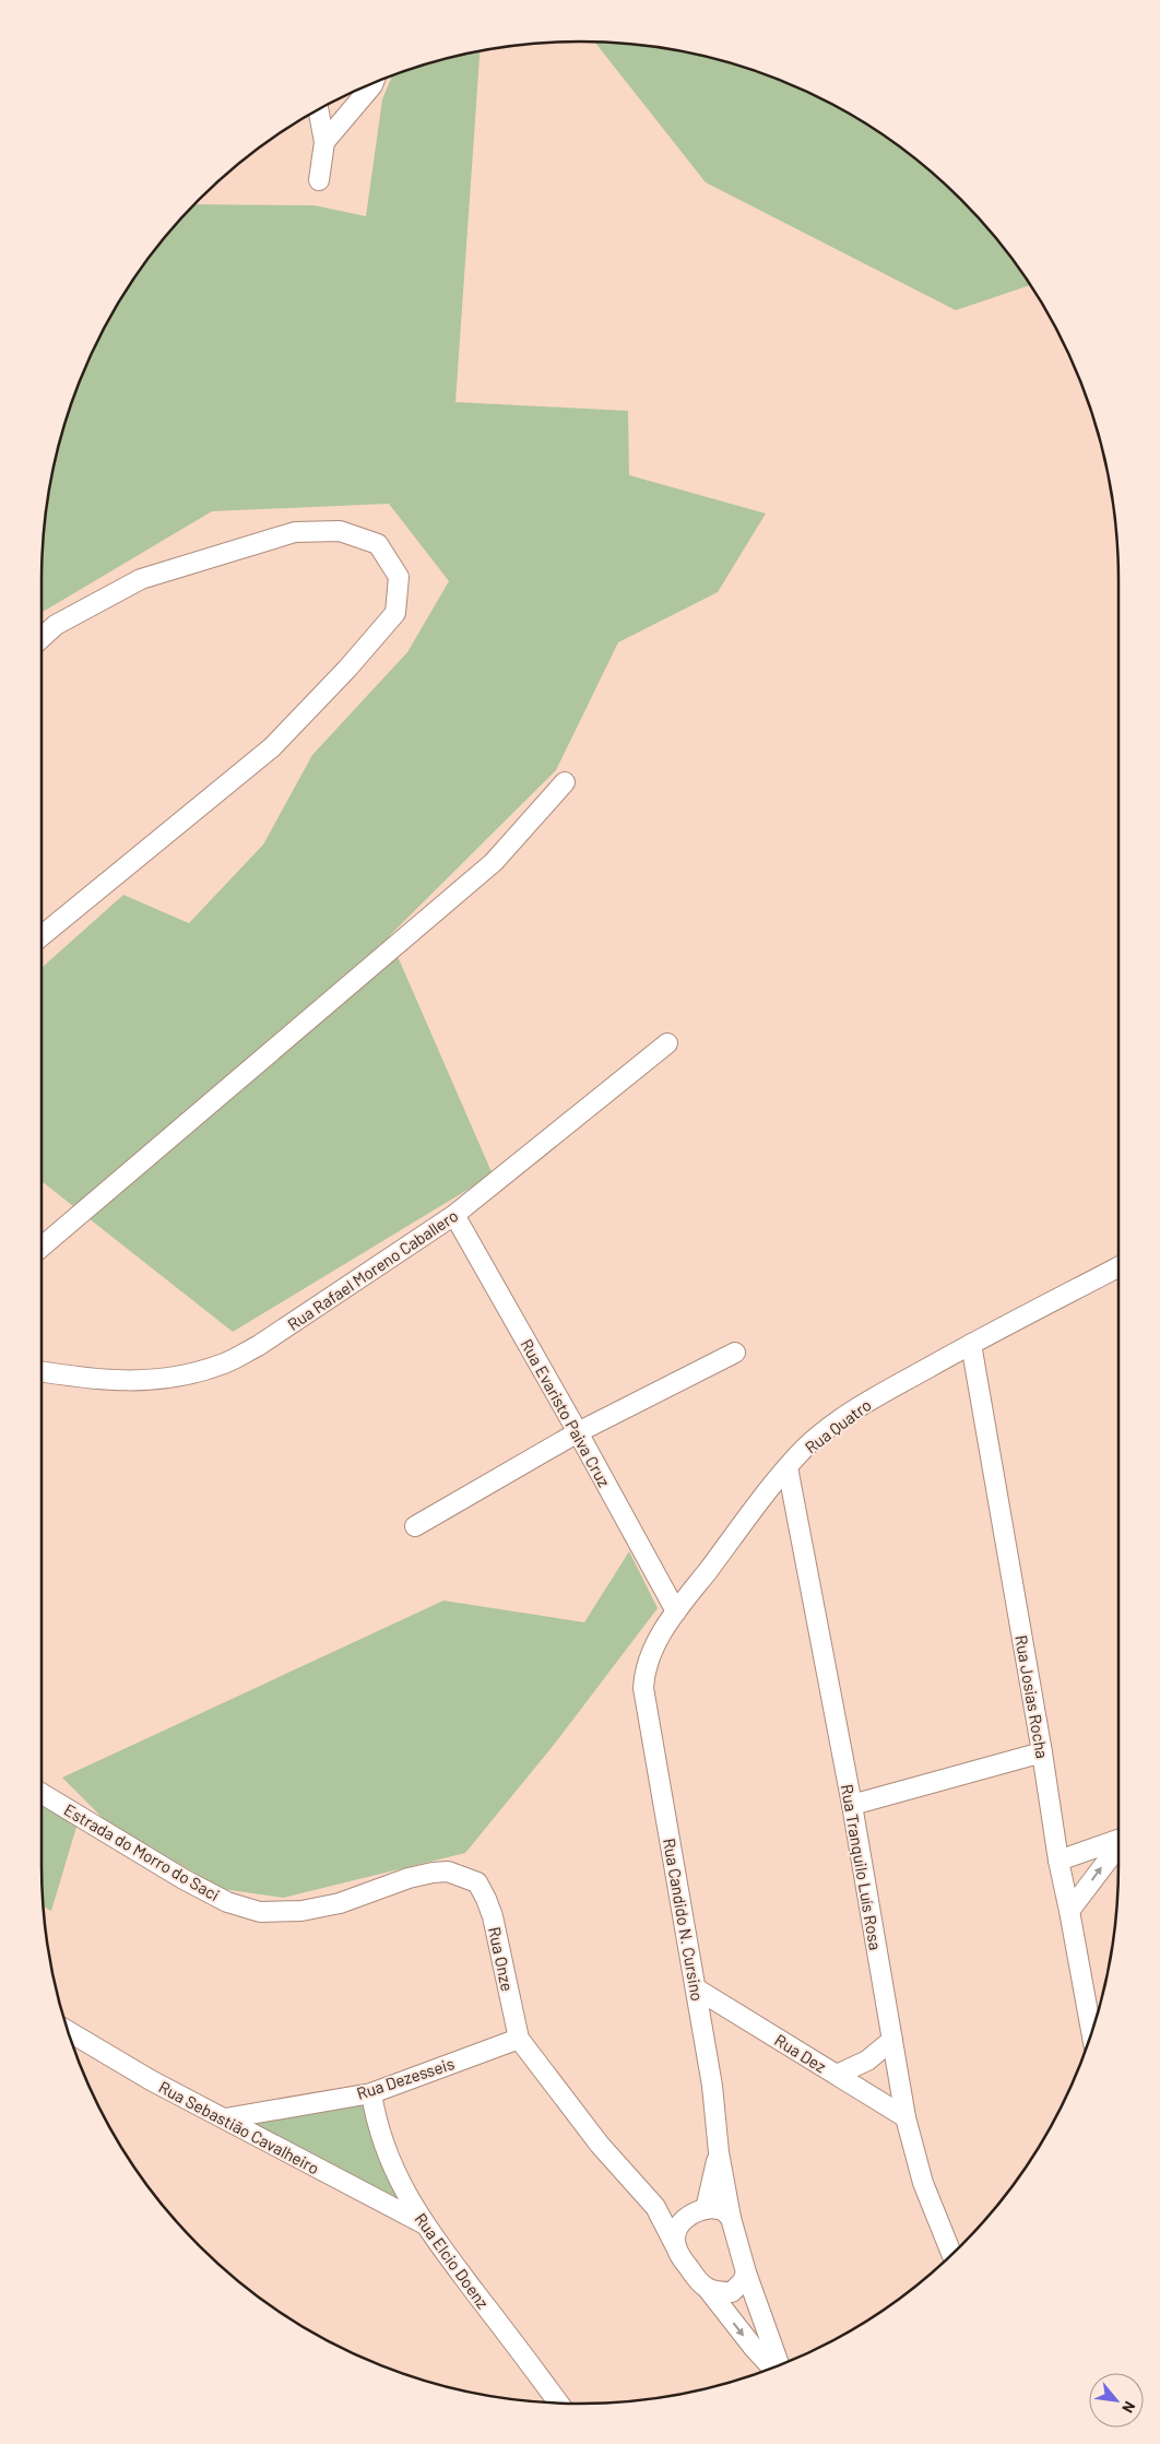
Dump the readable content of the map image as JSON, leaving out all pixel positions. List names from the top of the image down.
{
  "streets": {
    "street": [
      "Rua Rafael Moreno Caballero",
      "Rua Evaristo Paiva Cruz",
      "Rua Quatro",
      "Rua Josias Rocha",
      "Estrada do Morro do Saci",
      "Rua Tranquilo Luís Rosa",
      "Rua Candido N. Cursino",
      "Rua Onze",
      "Rua Dez",
      "Rua Dezesseis",
      "Rua Sebastião Cavalheiro",
      "Rua Elcio Doenz"
    ]
  },
  "crossings": [
    ["Rua Rafael Moreno Caballero", "Rua Evaristo Paiva Cruz"],
    ["Rua Evaristo Paiva Cruz", "Rua Quatro"],
    ["Rua Quatro", "Rua Josias Rocha"],
    ["Rua Quatro", "Rua Tranquilo Luís Rosa"],
    ["Rua Quatro", "Rua Candido N. Cursino"],
    ["Estrada do Morro do Saci", "Rua Onze"],
    ["Rua Tranquilo Luís Rosa", "Rua Dez"],
    ["Rua Candido N. Cursino", "Rua Dez"],
    ["Rua Onze", "Rua Dezesseis"],
    ["Rua Dezesseis", "Rua Sebastião Cavalheiro"],
    ["Rua Dezesseis", "Rua Elcio Doenz"],
    ["Rua Sebastião Cavalheiro", "Rua Elcio Doenz"]
  ],
  "north": "bottom right"
}
